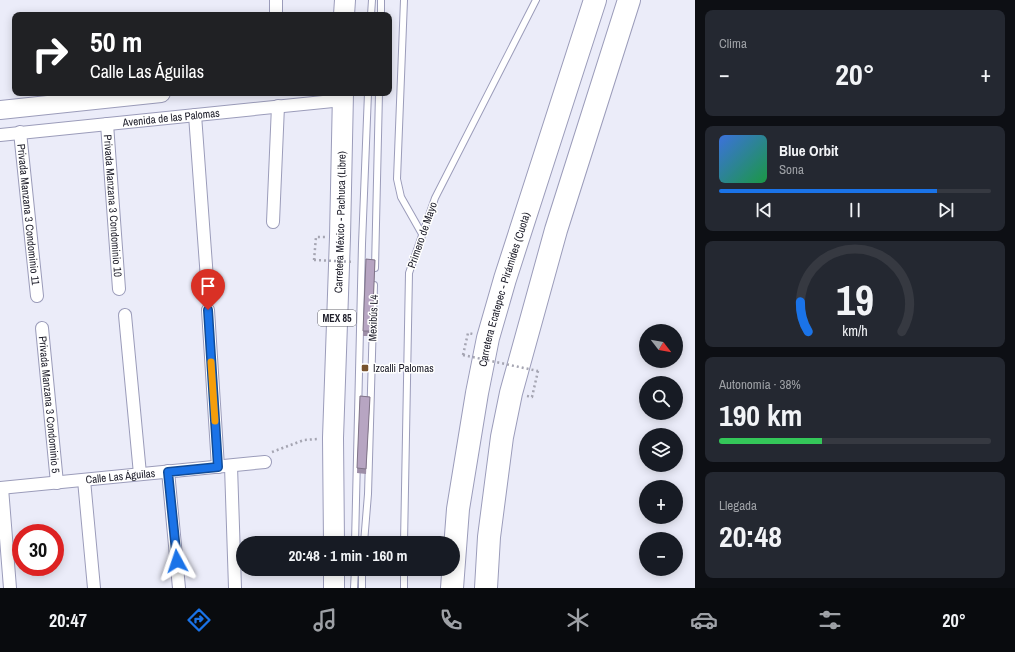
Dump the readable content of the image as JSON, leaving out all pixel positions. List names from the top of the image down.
{
  "streets": {
    "highway": ["Carretera Ecatepec - Pirámides (Cuota)"],
    "main road": ["Carretera México - Pachuca (Libre)", "MEX 85"],
    "street": [
      "Avenida de las Palomas",
      "Privada Manzana 3 Condominio 10",
      "Privada Manzana 3 Condominio 11",
      "Privada Manzana 3 Condominio 5",
      "Calle Las Águilas"
    ],
    "lane": ["Primero de Mayo", "Mexibús L4"]
  },
  "crossings": [
    ["Avenida de las Palomas", "Privada Manzana 3 Condominio 10"],
    ["Avenida de las Palomas", "Privada Manzana 3 Condominio 11"],
    ["Avenida de las Palomas", "Carretera México - Pachuca (Libre)"],
    ["Privada Manzana 3 Condominio 5", "Calle Las Águilas"]
  ],
  "places": {
    "transit": ["Izcalli Palomas"]
  },
  "north": "bottom right",
  "page": {
    "tile": [
      "Clima",
      ["Autonomía · 38%", "190 km"],
      ["Llegada", "20:48"]
    ],
    "turn": ["50 m", "Calle Las Águilas"],
    "heat": ["−", "20°", "+"],
    "song": ["Blue Orbit", "Sona"],
    "map_buttons": ["+", "−"],
    "limit": "30",
    "trip": "20:48 · 1 min · 160 m",
    "tabs": ["20:47", "20°"],
    "gauge": ["19", "km/h"]
  }
}
